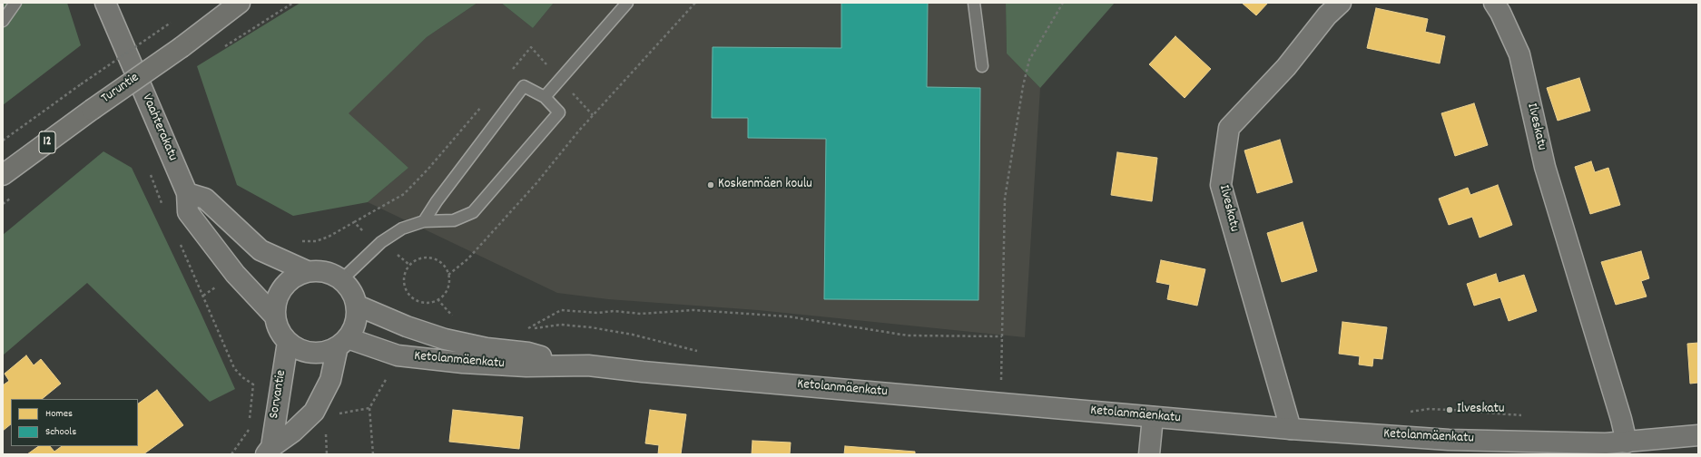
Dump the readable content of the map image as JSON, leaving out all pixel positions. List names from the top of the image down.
{
  "streets": {
    "highway": ["Turuntie", "12"],
    "main road": [
      "Ilveskatu",
      "Vaahterakatu",
      "Ketolanmäenkatu",
      "Sorvantie"
    ]
  },
  "crossings": [
    ["Ilveskatu", "Ketolanmäenkatu"],
    ["Vaahterakatu", "Ketolanmäenkatu"],
    ["Vaahterakatu", "Sorvantie"],
    ["Ketolanmäenkatu", "Sorvantie"]
  ],
  "places": ["Koskenmäen koulu", "Ilveskatu"],
  "legend": ["Homes", "Schools"]
}
